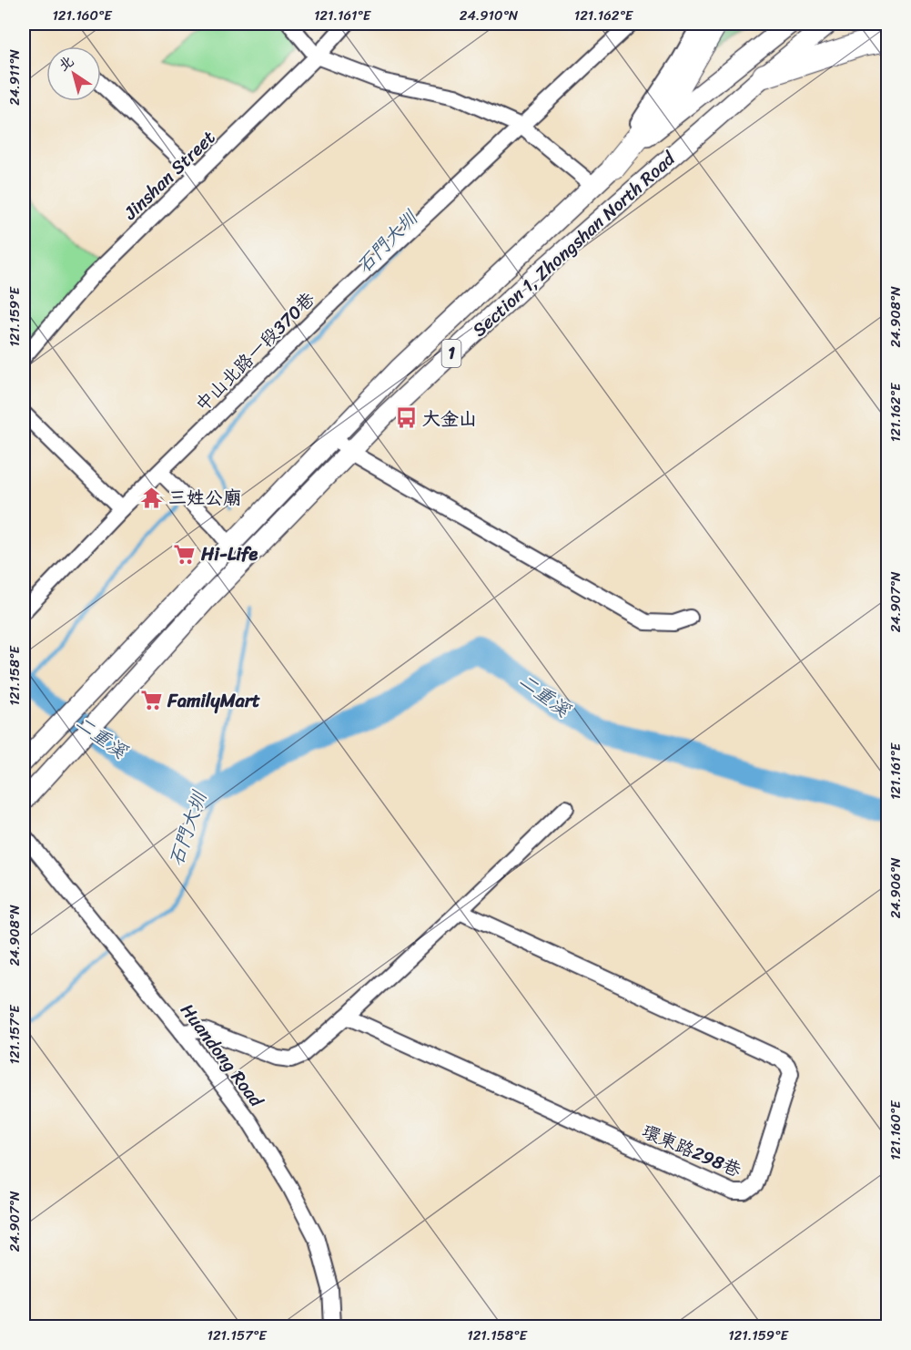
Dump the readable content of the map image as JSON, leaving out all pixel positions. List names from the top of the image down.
{
  "streets": {
    "main road": ["Section 1, Zhongshan North Road", "1"],
    "street": [
      "Jinshan Street",
      "中山北路一段370巷",
      "Huandong Road",
      "環東路298巷"
    ]
  },
  "water": ["石門大圳", "二重溪"],
  "places": {
    "bus stop": ["大金山"],
    "temple": ["三姓公廟"],
    "supermarket": ["Hi-Life", "FamilyMart"]
  },
  "north": "top left",
  "coordinates": [
    "121.160°E",
    "121.161°E",
    "24.910°N",
    "121.162°E",
    "24.911°N",
    "24.908°N",
    "121.159°E",
    "24.907°N",
    "121.158°E",
    "24.906°N",
    "121.157°E"
  ]
}
